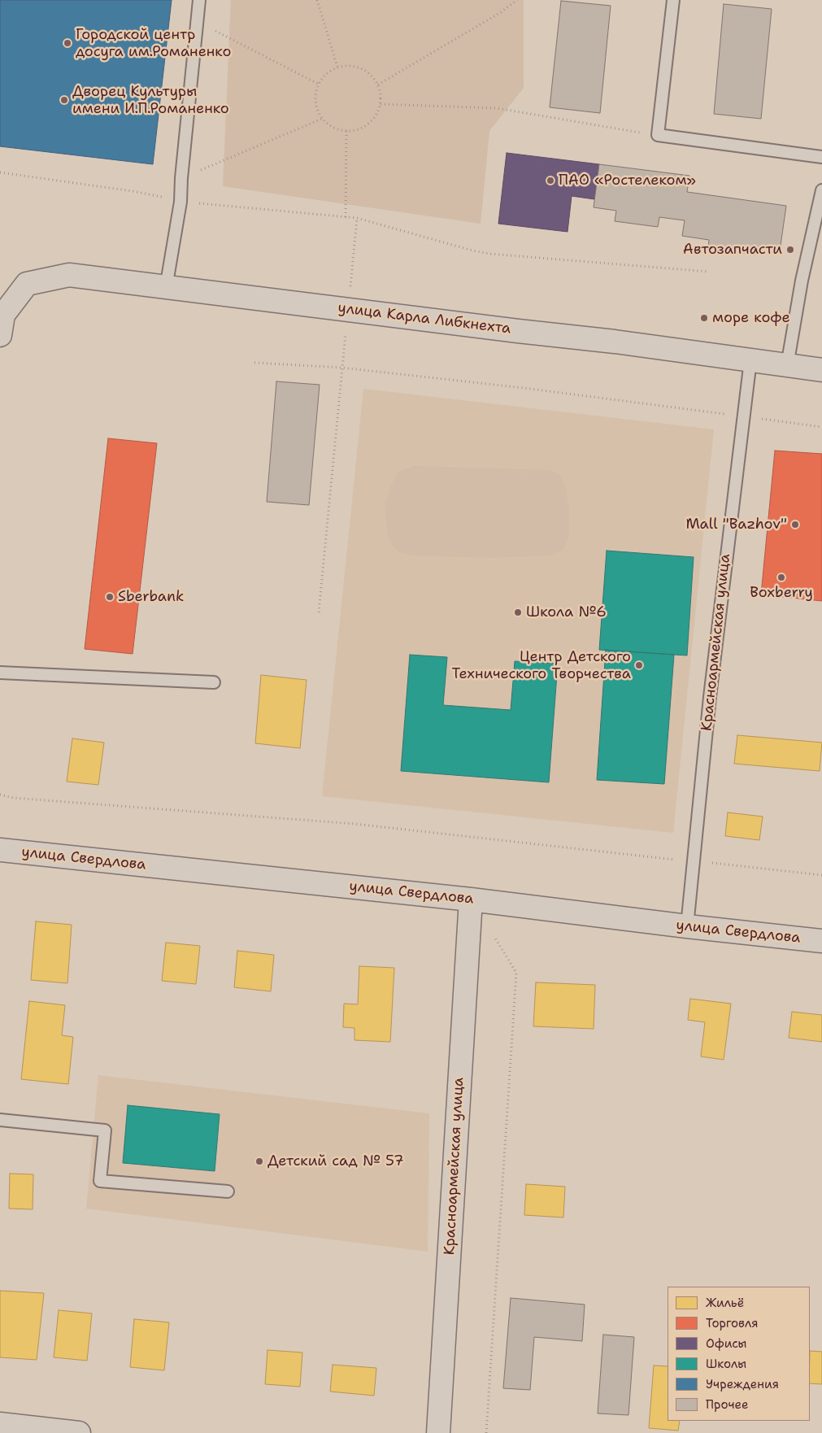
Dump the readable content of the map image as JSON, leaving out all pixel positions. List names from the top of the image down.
{
  "streets": {
    "street": ["улица Карла Либкнехта", "Красноармейская улица", "улица Свердлова"]
  },
  "crossings": [
    ["улица Карла Либкнехта", "Красноармейская улица"],
    ["Красноармейская улица", "улица Свердлова"]
  ],
  "places": [
    "Городской центр досуга им.Романенко",
    "Дворец Культуры имени И.П.Романенко",
    "ПАО «Ростелеком»",
    "Автозапчасти",
    "море кофе",
    "Mall \"Bazhov\"",
    "Boxberry",
    "Sberbank",
    "Школа №6",
    "Центр Детского Технического Творчества",
    "Детский сад № 57"
  ],
  "legend": [
    "Жильё",
    "Торговля",
    "Офисы",
    "Школы",
    "Учреждения",
    "Прочее"
  ]
}
